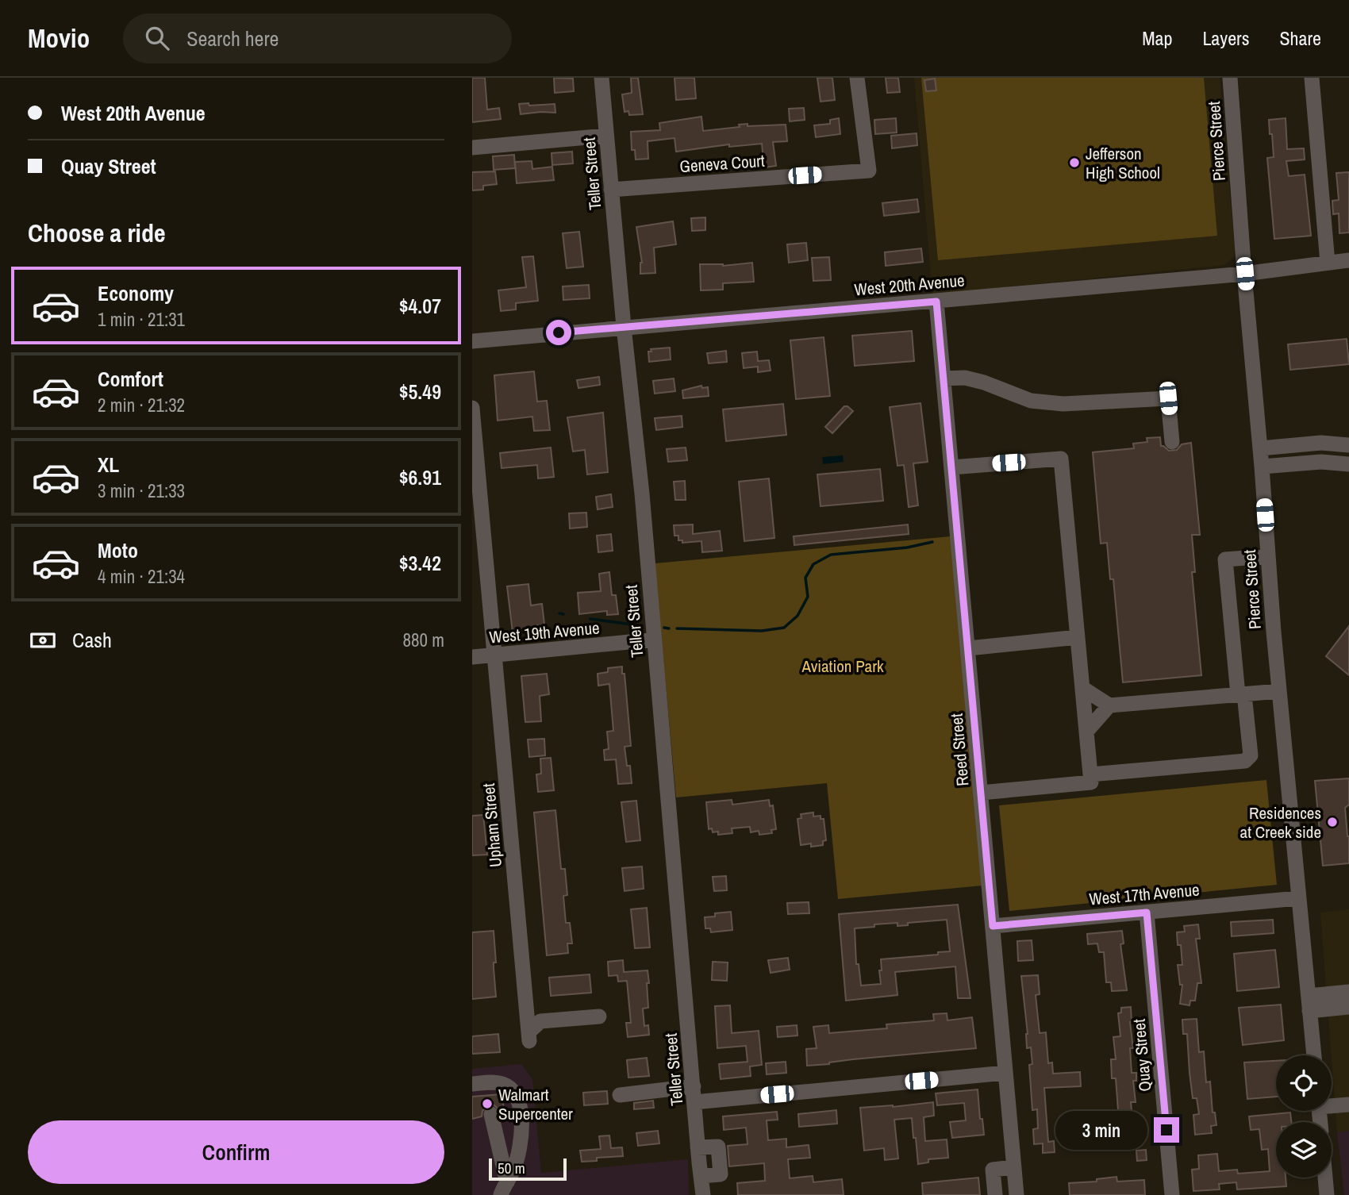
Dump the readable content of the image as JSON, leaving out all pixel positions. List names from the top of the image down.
{
  "streets": {
    "street": [
      "Pierce Street",
      "Geneva Court",
      "Teller Street",
      "West 20th Avenue",
      "West 19th Avenue",
      "Reed Street",
      "Upham Street",
      "West 17th Avenue",
      "Quay Street"
    ]
  },
  "crossings": [
    ["Pierce Street", "West 20th Avenue"],
    ["Pierce Street", "West 17th Avenue"],
    ["Geneva Court", "Teller Street"],
    ["Teller Street", "West 20th Avenue"],
    ["Teller Street", "West 19th Avenue"],
    ["West 20th Avenue", "Reed Street"],
    ["West 19th Avenue", "Upham Street"],
    ["Reed Street", "West 17th Avenue"],
    ["West 17th Avenue", "Quay Street"]
  ],
  "parks": ["Aviation Park"],
  "places": ["Jefferson High School", "Residences at Creek side", "Walmart Supercenter"],
  "scale_bar": "50 m",
  "page": {
    "header": "Movio",
    "search": "Search here",
    "nav": ["Map", "Layers", "Share"],
    "banner": ["West 20th Avenue", "Quay Street"],
    "heading": "Choose a ride",
    "list": [
      {
        "name": "Economy",
        "note": "1 min · 21:31",
        "value": "$4.07"
      },
      {
        "name": "Comfort",
        "note": "2 min · 21:32",
        "value": "$5.49"
      },
      {
        "name": "XL",
        "note": "3 min · 21:33",
        "value": "$6.91"
      },
      {
        "name": "Moto",
        "note": "4 min · 21:34",
        "value": "$3.42"
      }
    ],
    "pay": ["Cash", "880 m"],
    "buttons": "Confirm",
    "bubble": "3 min",
    "scale": "50 m"
  }
}
